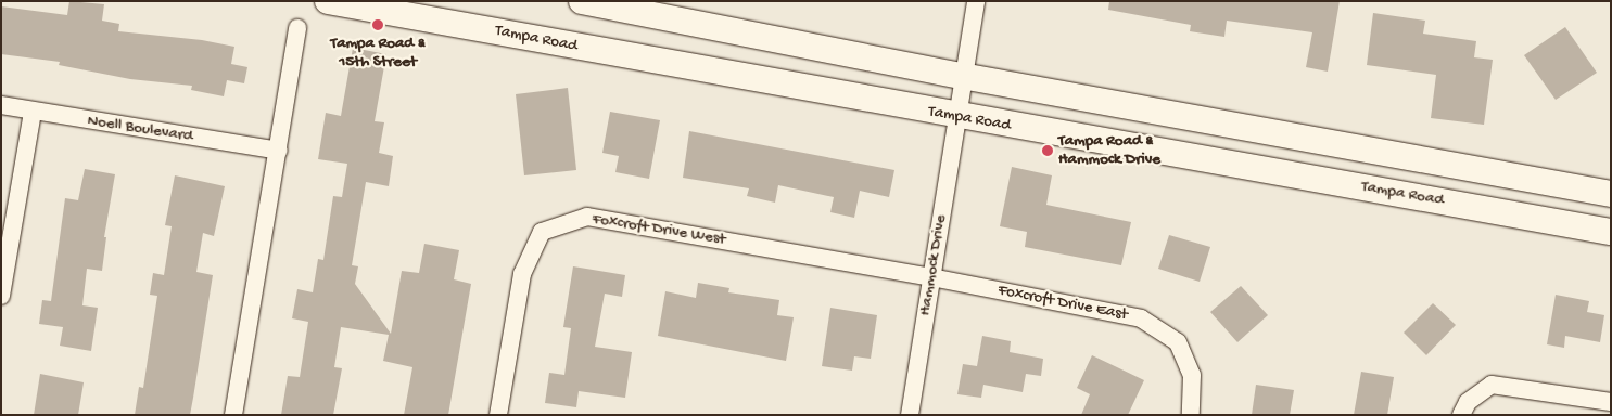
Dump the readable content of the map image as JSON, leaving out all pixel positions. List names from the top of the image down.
{
  "streets": {
    "main road": ["Tampa Road"],
    "street": [
      "Noell Boulevard",
      "Foxcroft Drive West",
      "Hammock Drive",
      "Foxcroft Drive East"
    ]
  },
  "crossings": [
    ["Tampa Road", "Hammock Drive"],
    ["Foxcroft Drive West", "Hammock Drive"],
    ["Foxcroft Drive West", "Foxcroft Drive East"],
    ["Hammock Drive", "Foxcroft Drive East"]
  ],
  "places": ["Tampa Road & 15th Street", "Tampa Road & Hammock Drive"]
}
